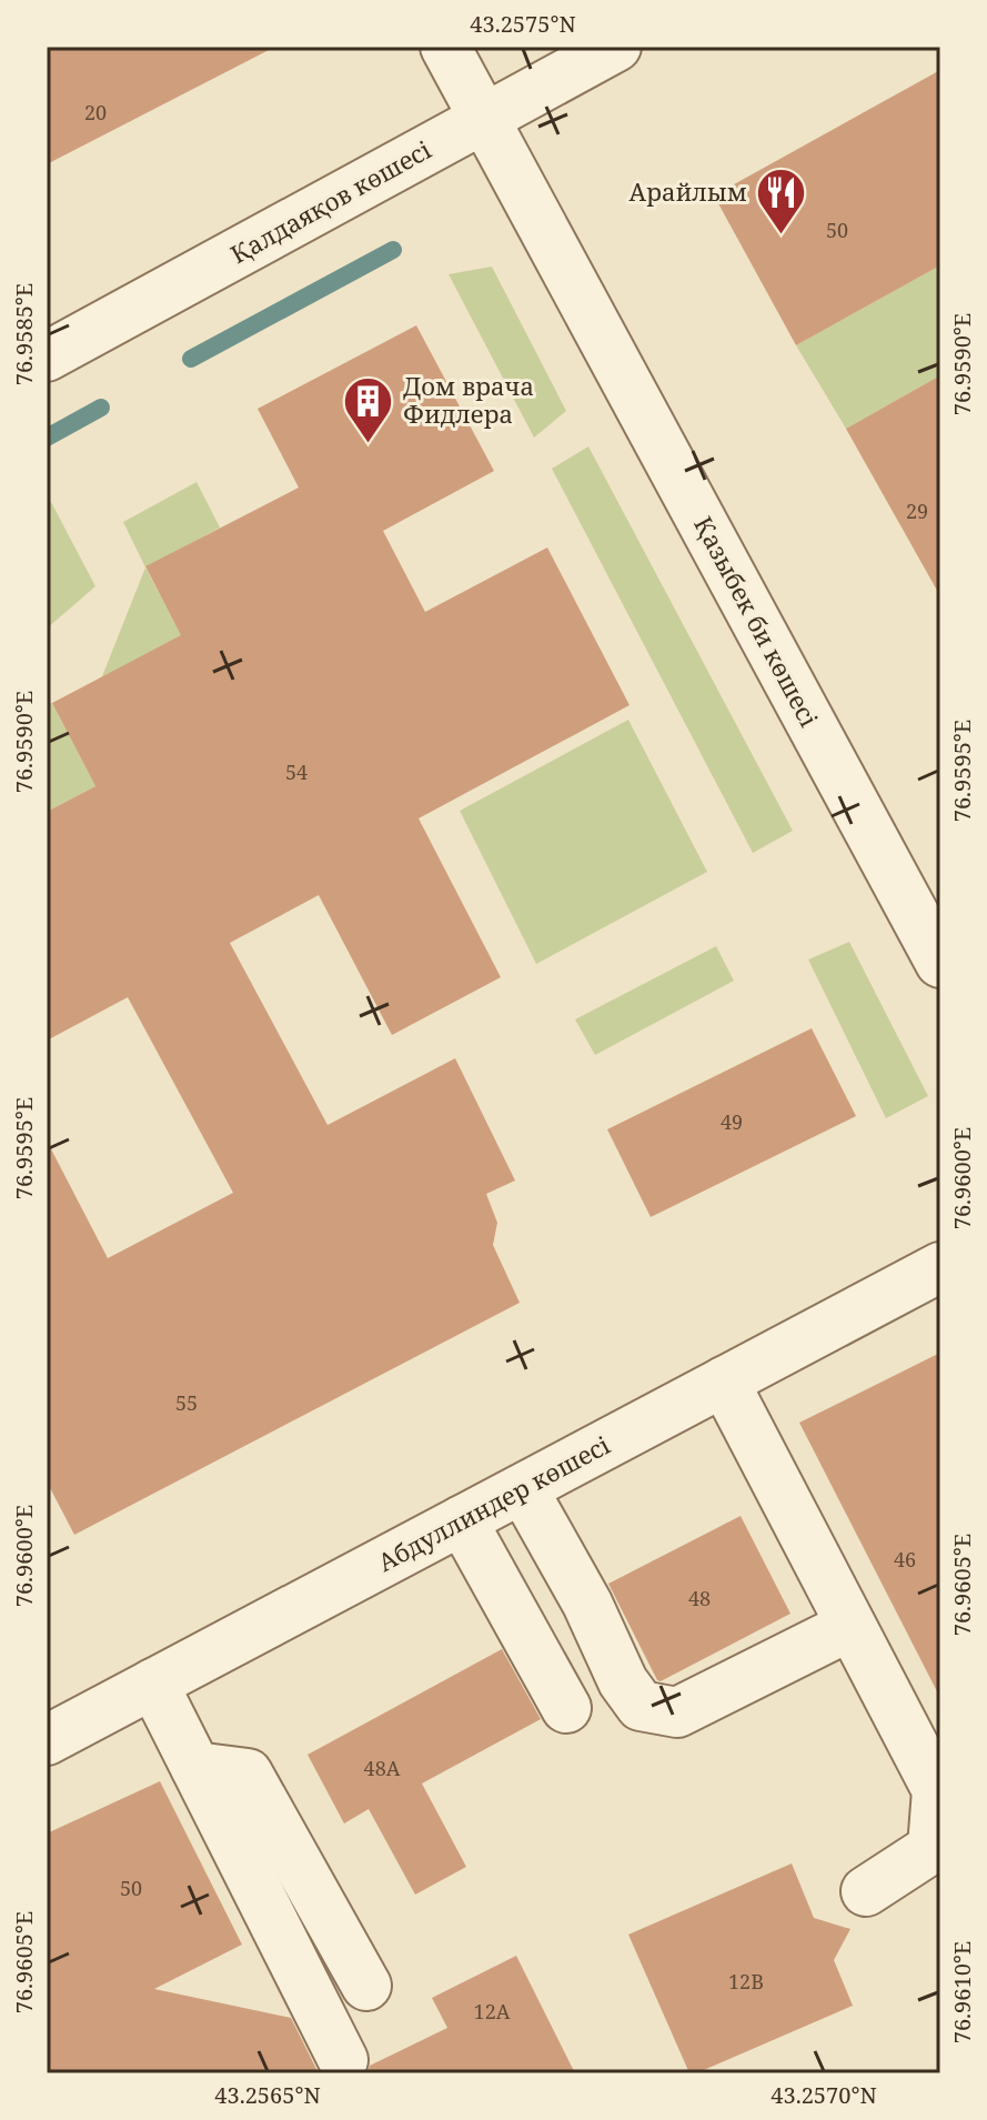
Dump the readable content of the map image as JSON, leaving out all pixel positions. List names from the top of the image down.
{
  "streets": {
    "street": ["Қалдаяқов көшесі", "Қазыбек би көшесі", "Абдуллиндер көшесі"]
  },
  "crossings": [
    ["Қалдаяқов көшесі", "Қазыбек би көшесі"]
  ],
  "places": {
    "restaurant": ["Арайлым"],
    "building": ["Дом врача Фидлера"]
  },
  "house_numbers": [
    "20",
    "50",
    "29",
    "54",
    "49",
    "55",
    "46",
    "48",
    "48А",
    "50",
    "12В",
    "12А"
  ],
  "coordinates": [
    "43.2575°N",
    "76.9585°E",
    "76.9590°E",
    "76.9595°E",
    "76.9600°E",
    "76.9605°E",
    "76.9610°E",
    "43.2565°N",
    "43.2570°N"
  ]
}
